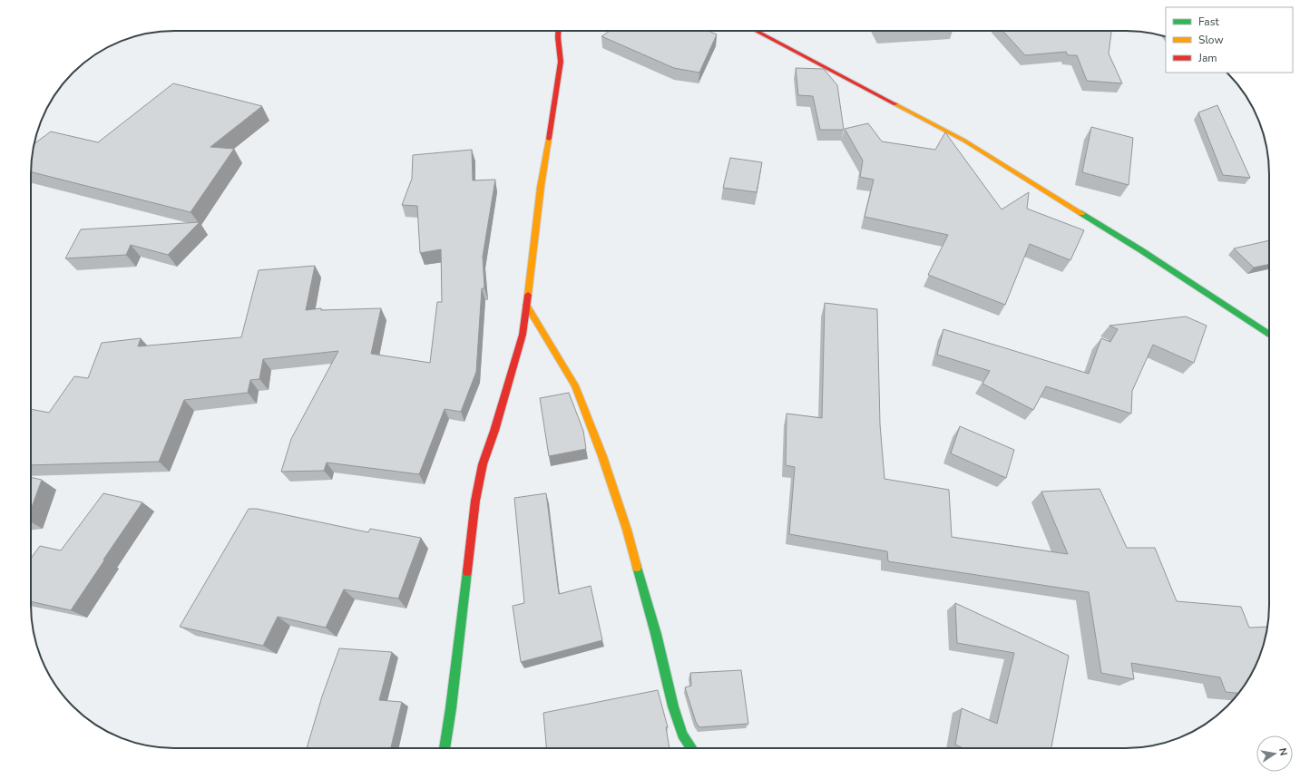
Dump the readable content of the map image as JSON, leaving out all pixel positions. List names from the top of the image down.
{
  "legend": ["Fast", "Slow", "Jam"],
  "north": "right"
}
